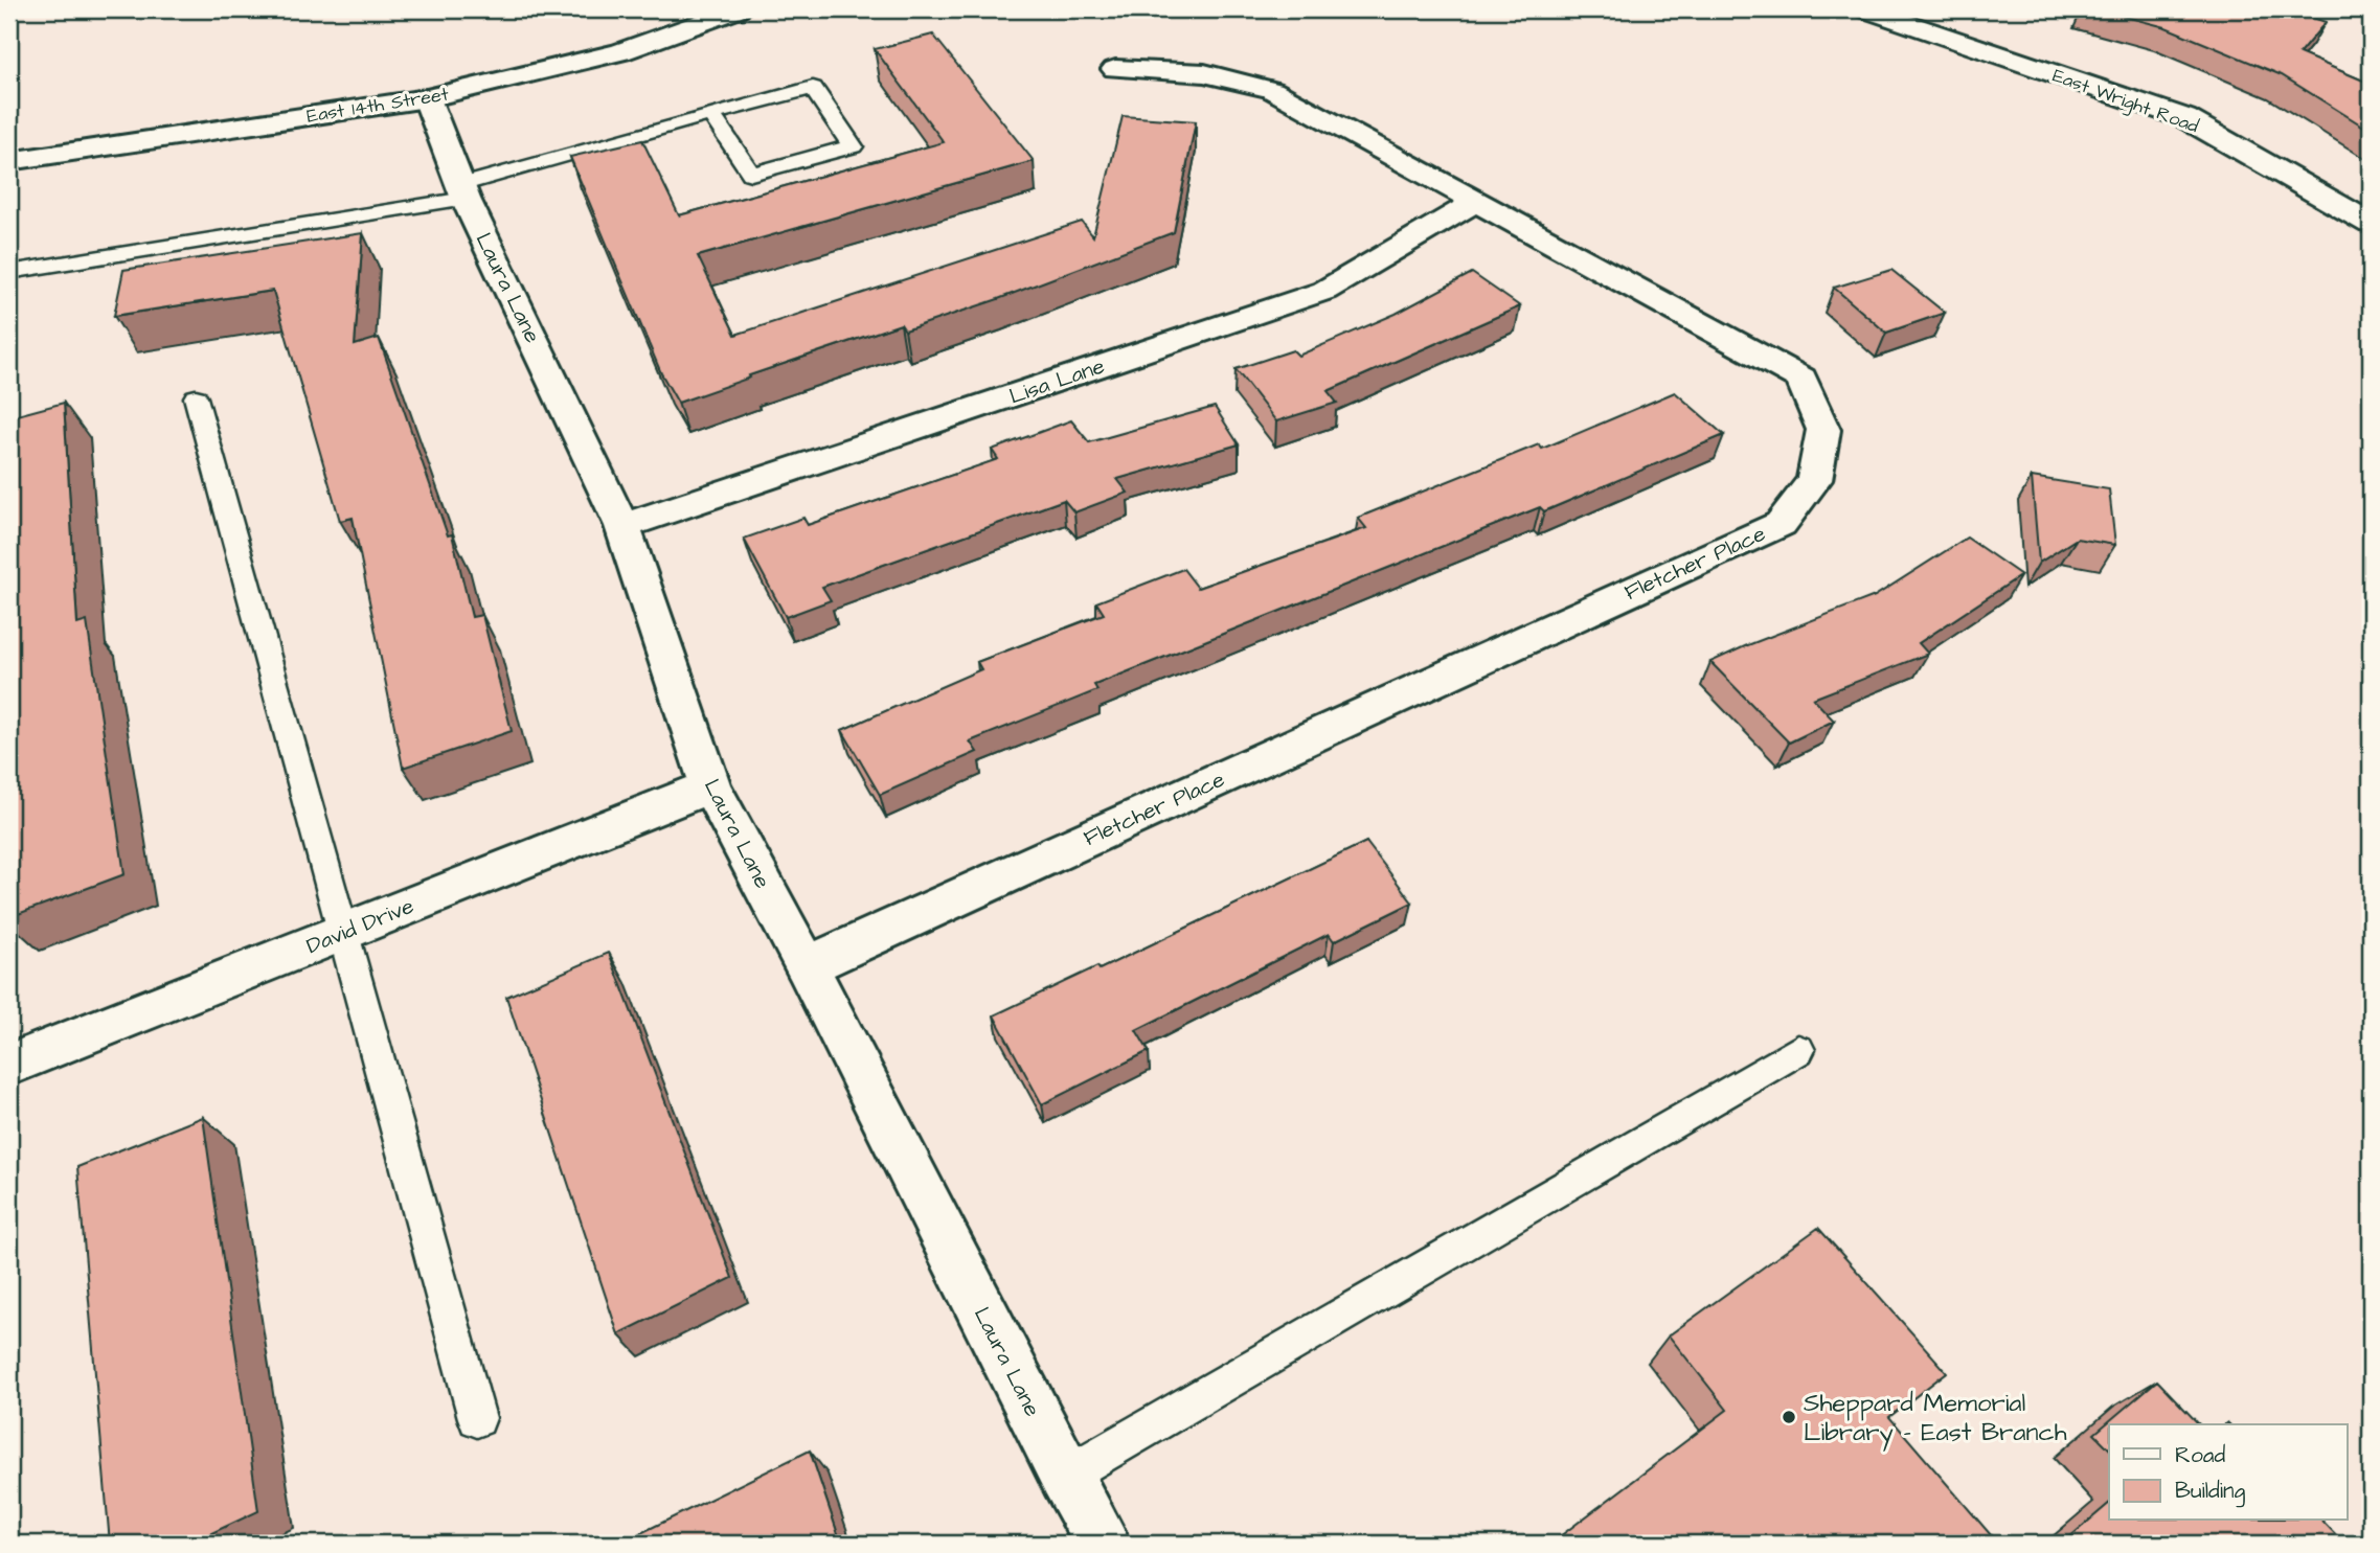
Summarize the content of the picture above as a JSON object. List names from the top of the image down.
{
  "streets": {
    "street": [
      "East Wright Road",
      "East 14th Street",
      "Laura Lane",
      "Lisa Lane",
      "Fletcher Place",
      "David Drive"
    ]
  },
  "crossings": [
    ["East 14th Street", "Laura Lane"],
    ["Laura Lane", "Lisa Lane"],
    ["Laura Lane", "Fletcher Place"],
    ["Laura Lane", "David Drive"],
    ["Lisa Lane", "Fletcher Place"]
  ],
  "places": ["Sheppard Memorial Library - East Branch"],
  "legend": ["Road", "Building"]
}
